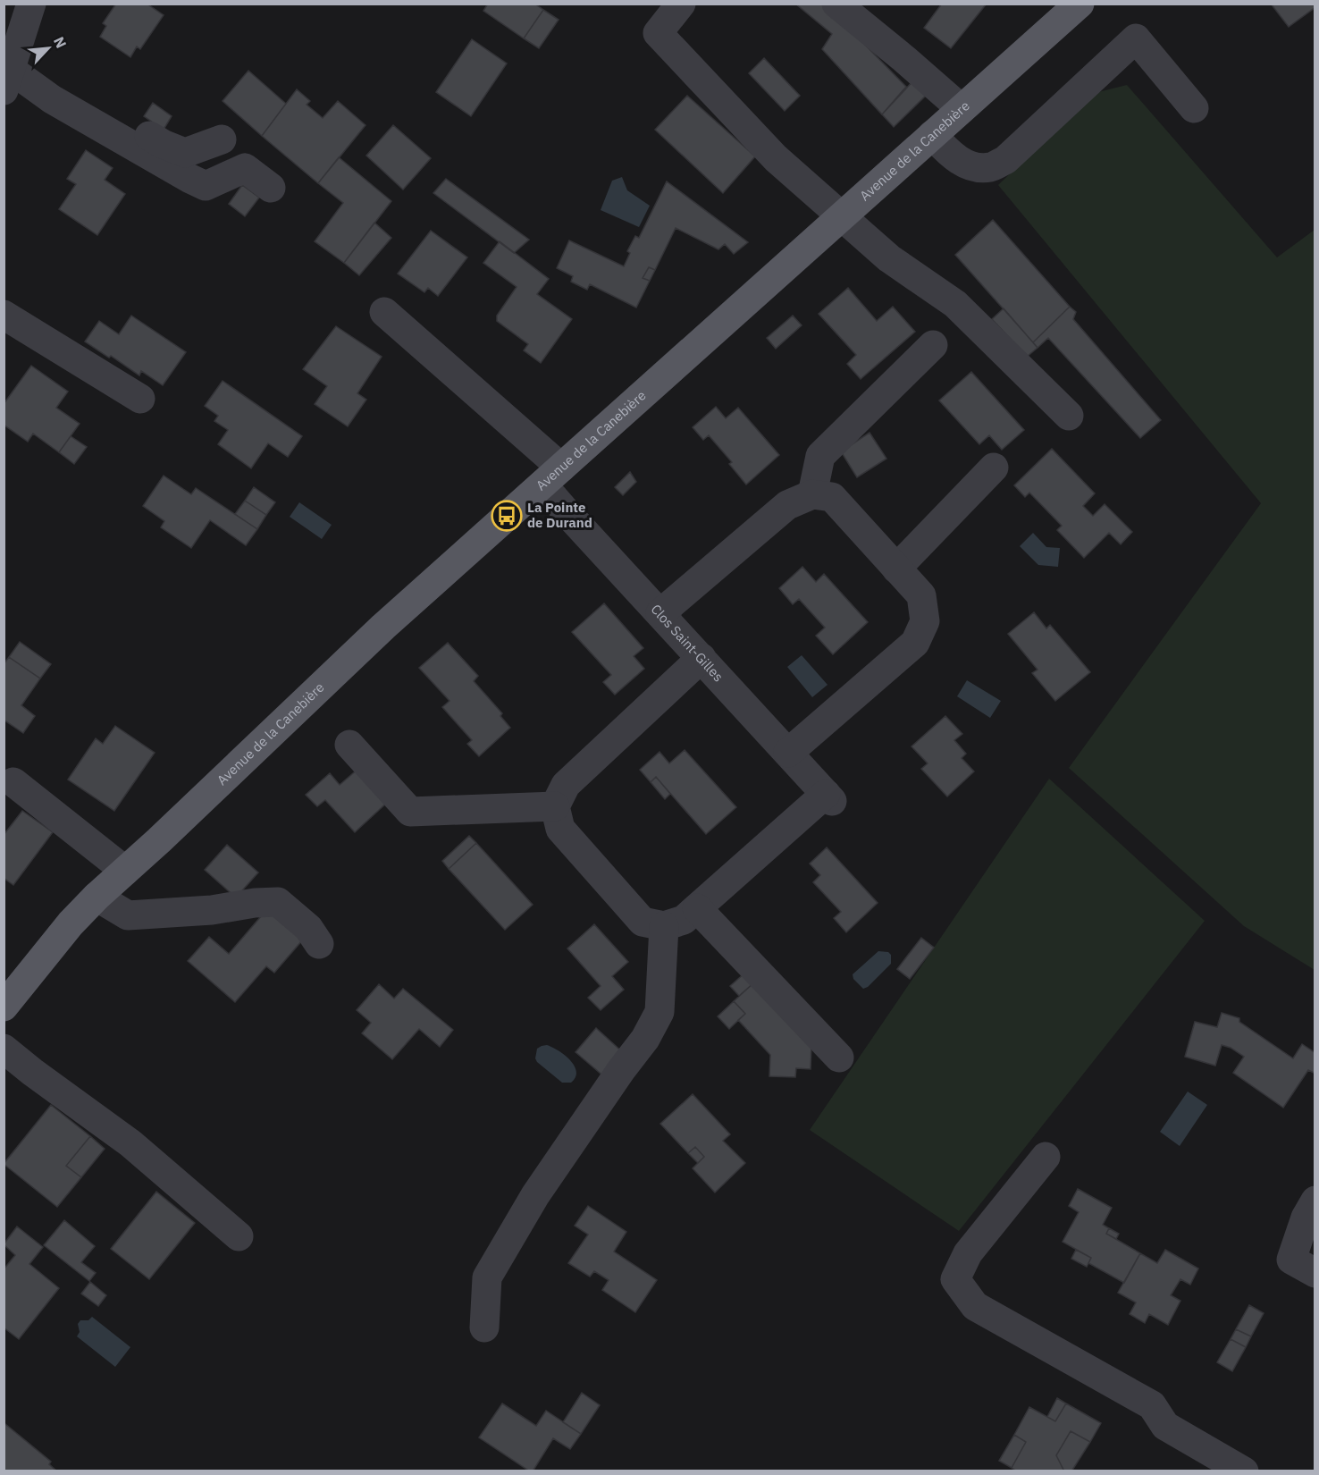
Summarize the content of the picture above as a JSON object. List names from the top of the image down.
{
  "streets": {
    "main road": ["Avenue de la Canebière"],
    "street": ["Clos Saint-Gilles"]
  },
  "crossings": [
    ["Avenue de la Canebière", "Clos Saint-Gilles"]
  ],
  "places": {
    "bus stop": ["La Pointe de Durand"]
  },
  "north": "top right"
}
